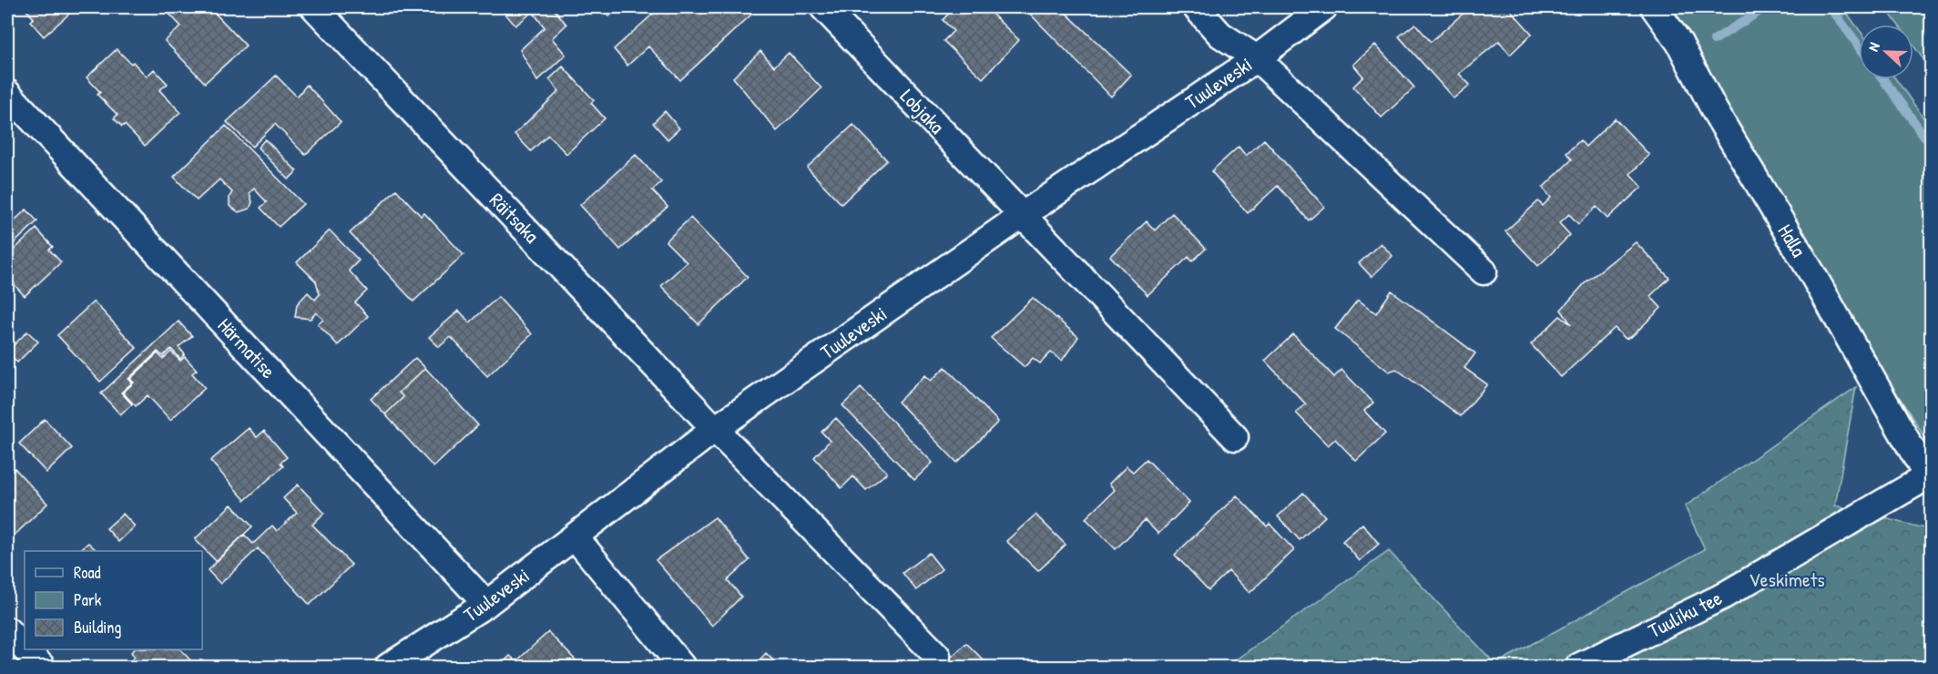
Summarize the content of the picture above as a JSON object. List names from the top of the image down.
{
  "streets": {
    "street": [
      "Tuuleveski",
      "Lobjaka",
      "Räitsaka",
      "Halla",
      "Härmatise",
      "Tuuliku tee"
    ]
  },
  "crossings": [
    ["Tuuleveski", "Lobjaka"],
    ["Tuuleveski", "Räitsaka"],
    ["Tuuleveski", "Härmatise"],
    ["Halla", "Tuuliku tee"]
  ],
  "parks": ["Veskimets"],
  "legend": ["Road", "Park", "Building"],
  "north": "left"
}
